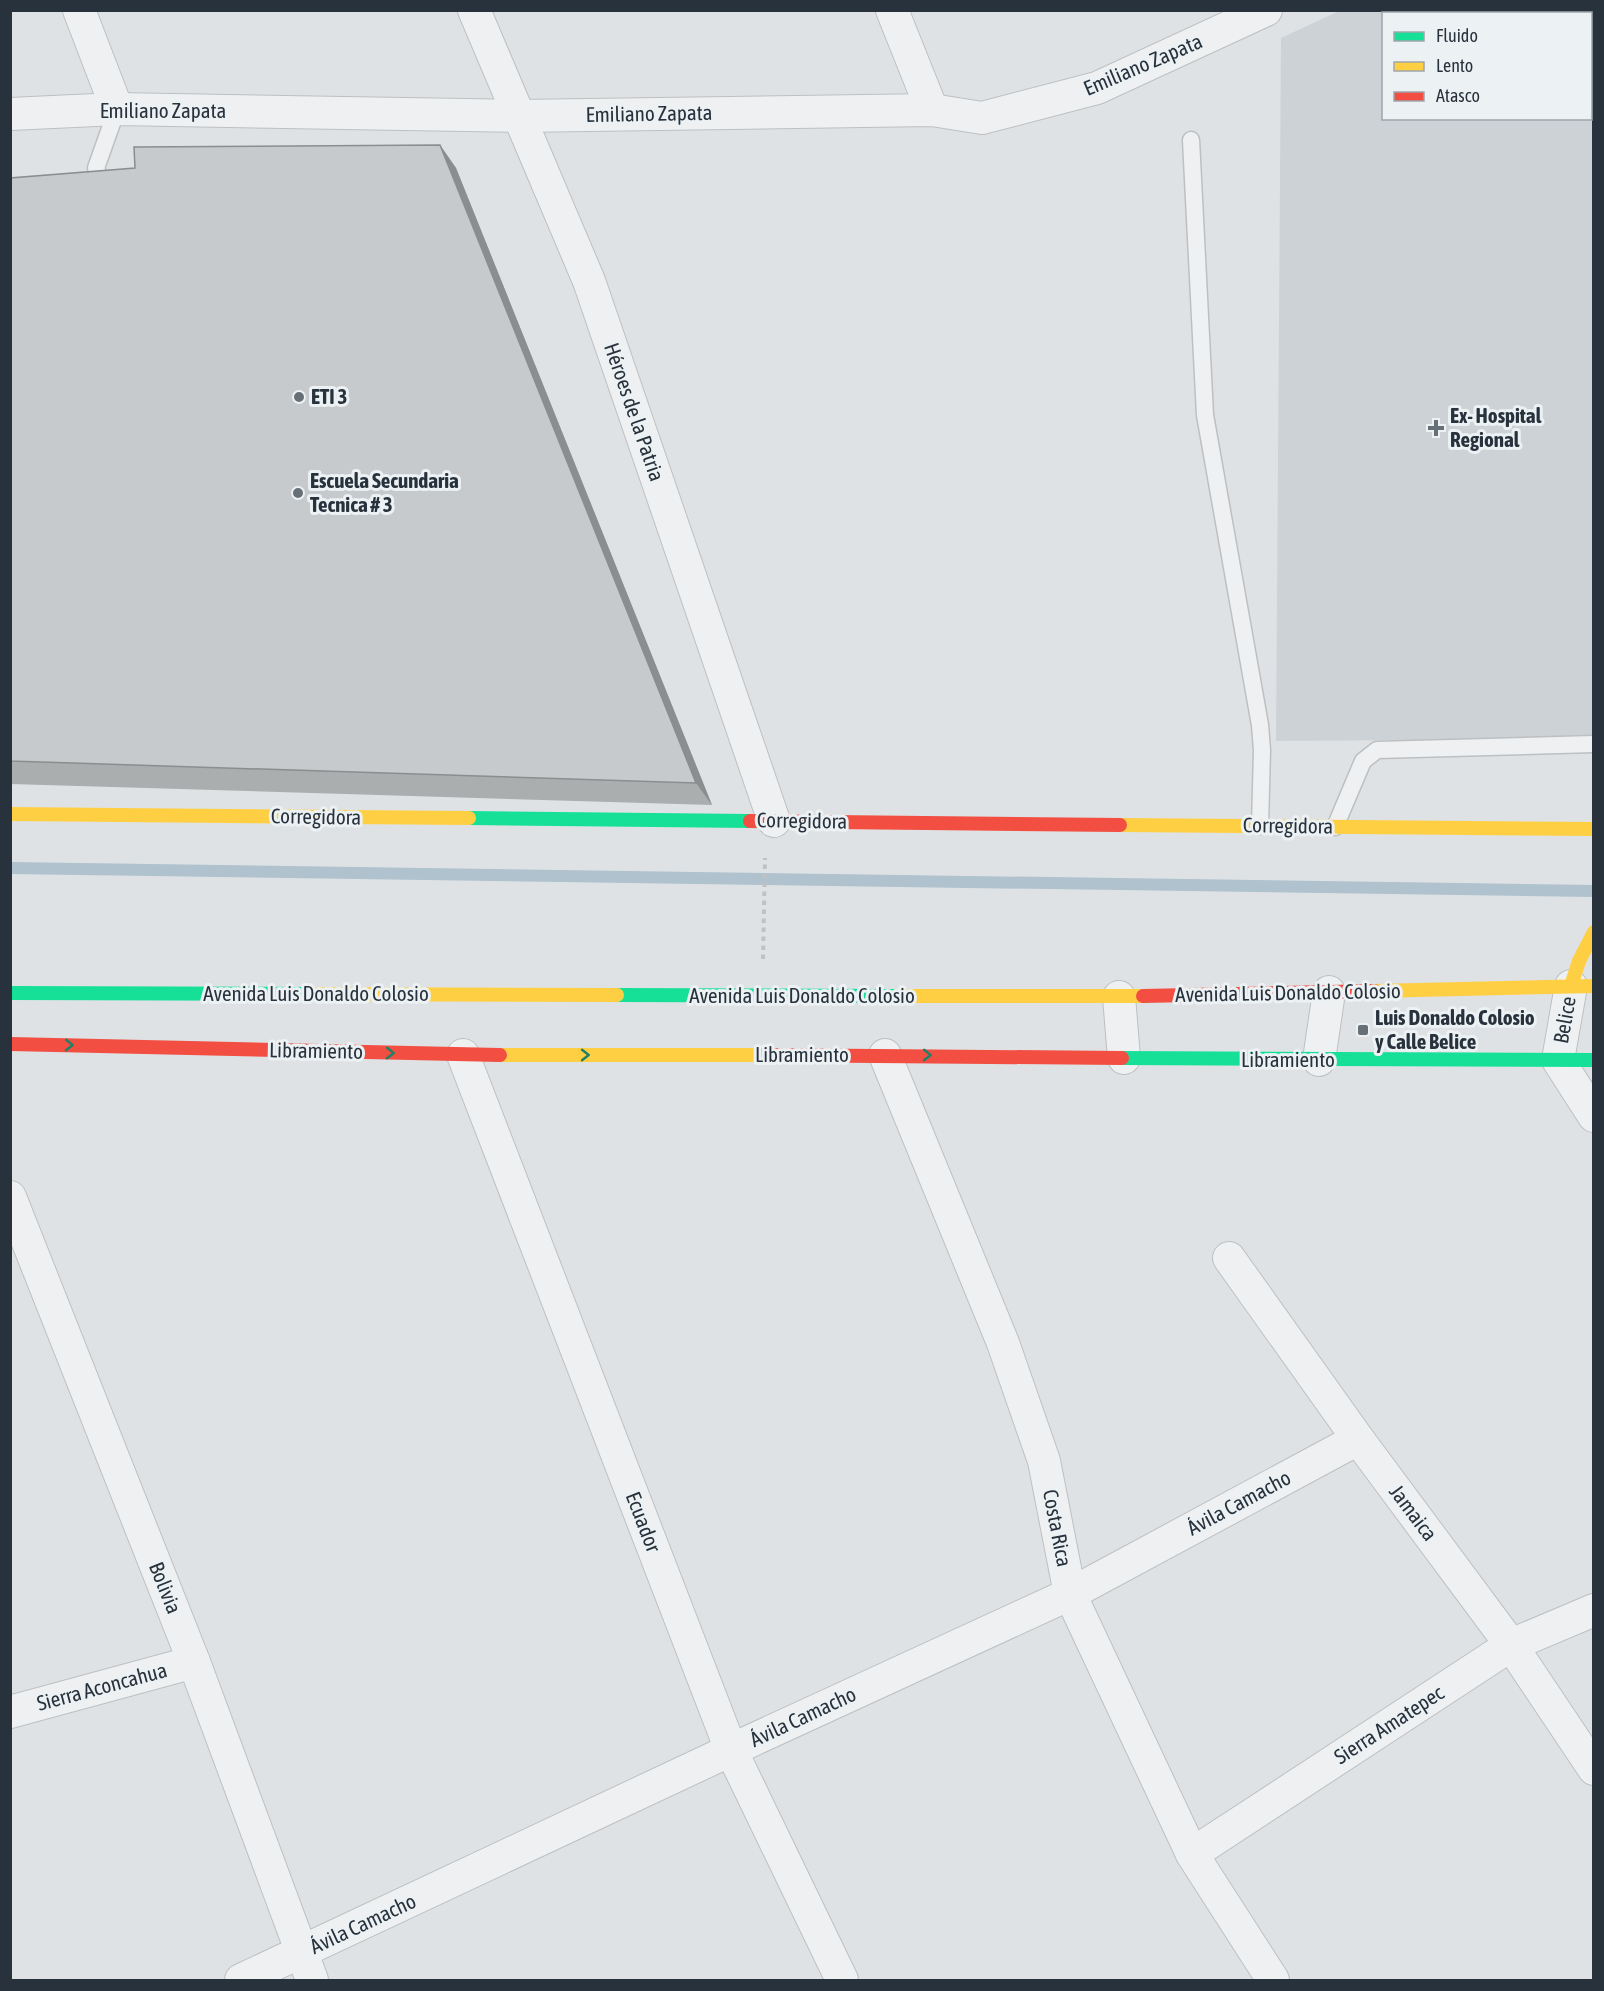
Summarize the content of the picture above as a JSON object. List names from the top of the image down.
{
  "streets": {
    "street": [
      "Emiliano Zapata",
      "Héroes de la Patria",
      "Corregidora",
      "Avenida Luis Donaldo Colosio",
      "Belice",
      "Libramiento",
      "Ávila Camacho",
      "Jamaica",
      "Ecuador",
      "Costa Rica",
      "Bolivia",
      "Sierra Aconcahua",
      "Sierra Amatepec"
    ]
  },
  "crossings": [
    ["Emiliano Zapata", "Héroes de la Patria"],
    ["Héroes de la Patria", "Corregidora"],
    ["Avenida Luis Donaldo Colosio", "Belice"],
    ["Belice", "Libramiento"],
    ["Libramiento", "Ecuador"],
    ["Libramiento", "Costa Rica"],
    ["Ávila Camacho", "Jamaica"],
    ["Ávila Camacho", "Ecuador"],
    ["Ávila Camacho", "Costa Rica"],
    ["Ávila Camacho", "Bolivia"],
    ["Jamaica", "Sierra Amatepec"],
    ["Costa Rica", "Sierra Amatepec"],
    ["Bolivia", "Sierra Aconcahua"]
  ],
  "one_way": ["Libramiento"],
  "places": {
    "other": ["ETI 3", "Escuela Secundaria Tecnica # 3"],
    "health": ["Ex- Hospital Regional"],
    "transit": ["Luis Donaldo Colosio y Calle Belice"]
  },
  "legend": ["Fluido", "Lento", "Atasco"]
}
